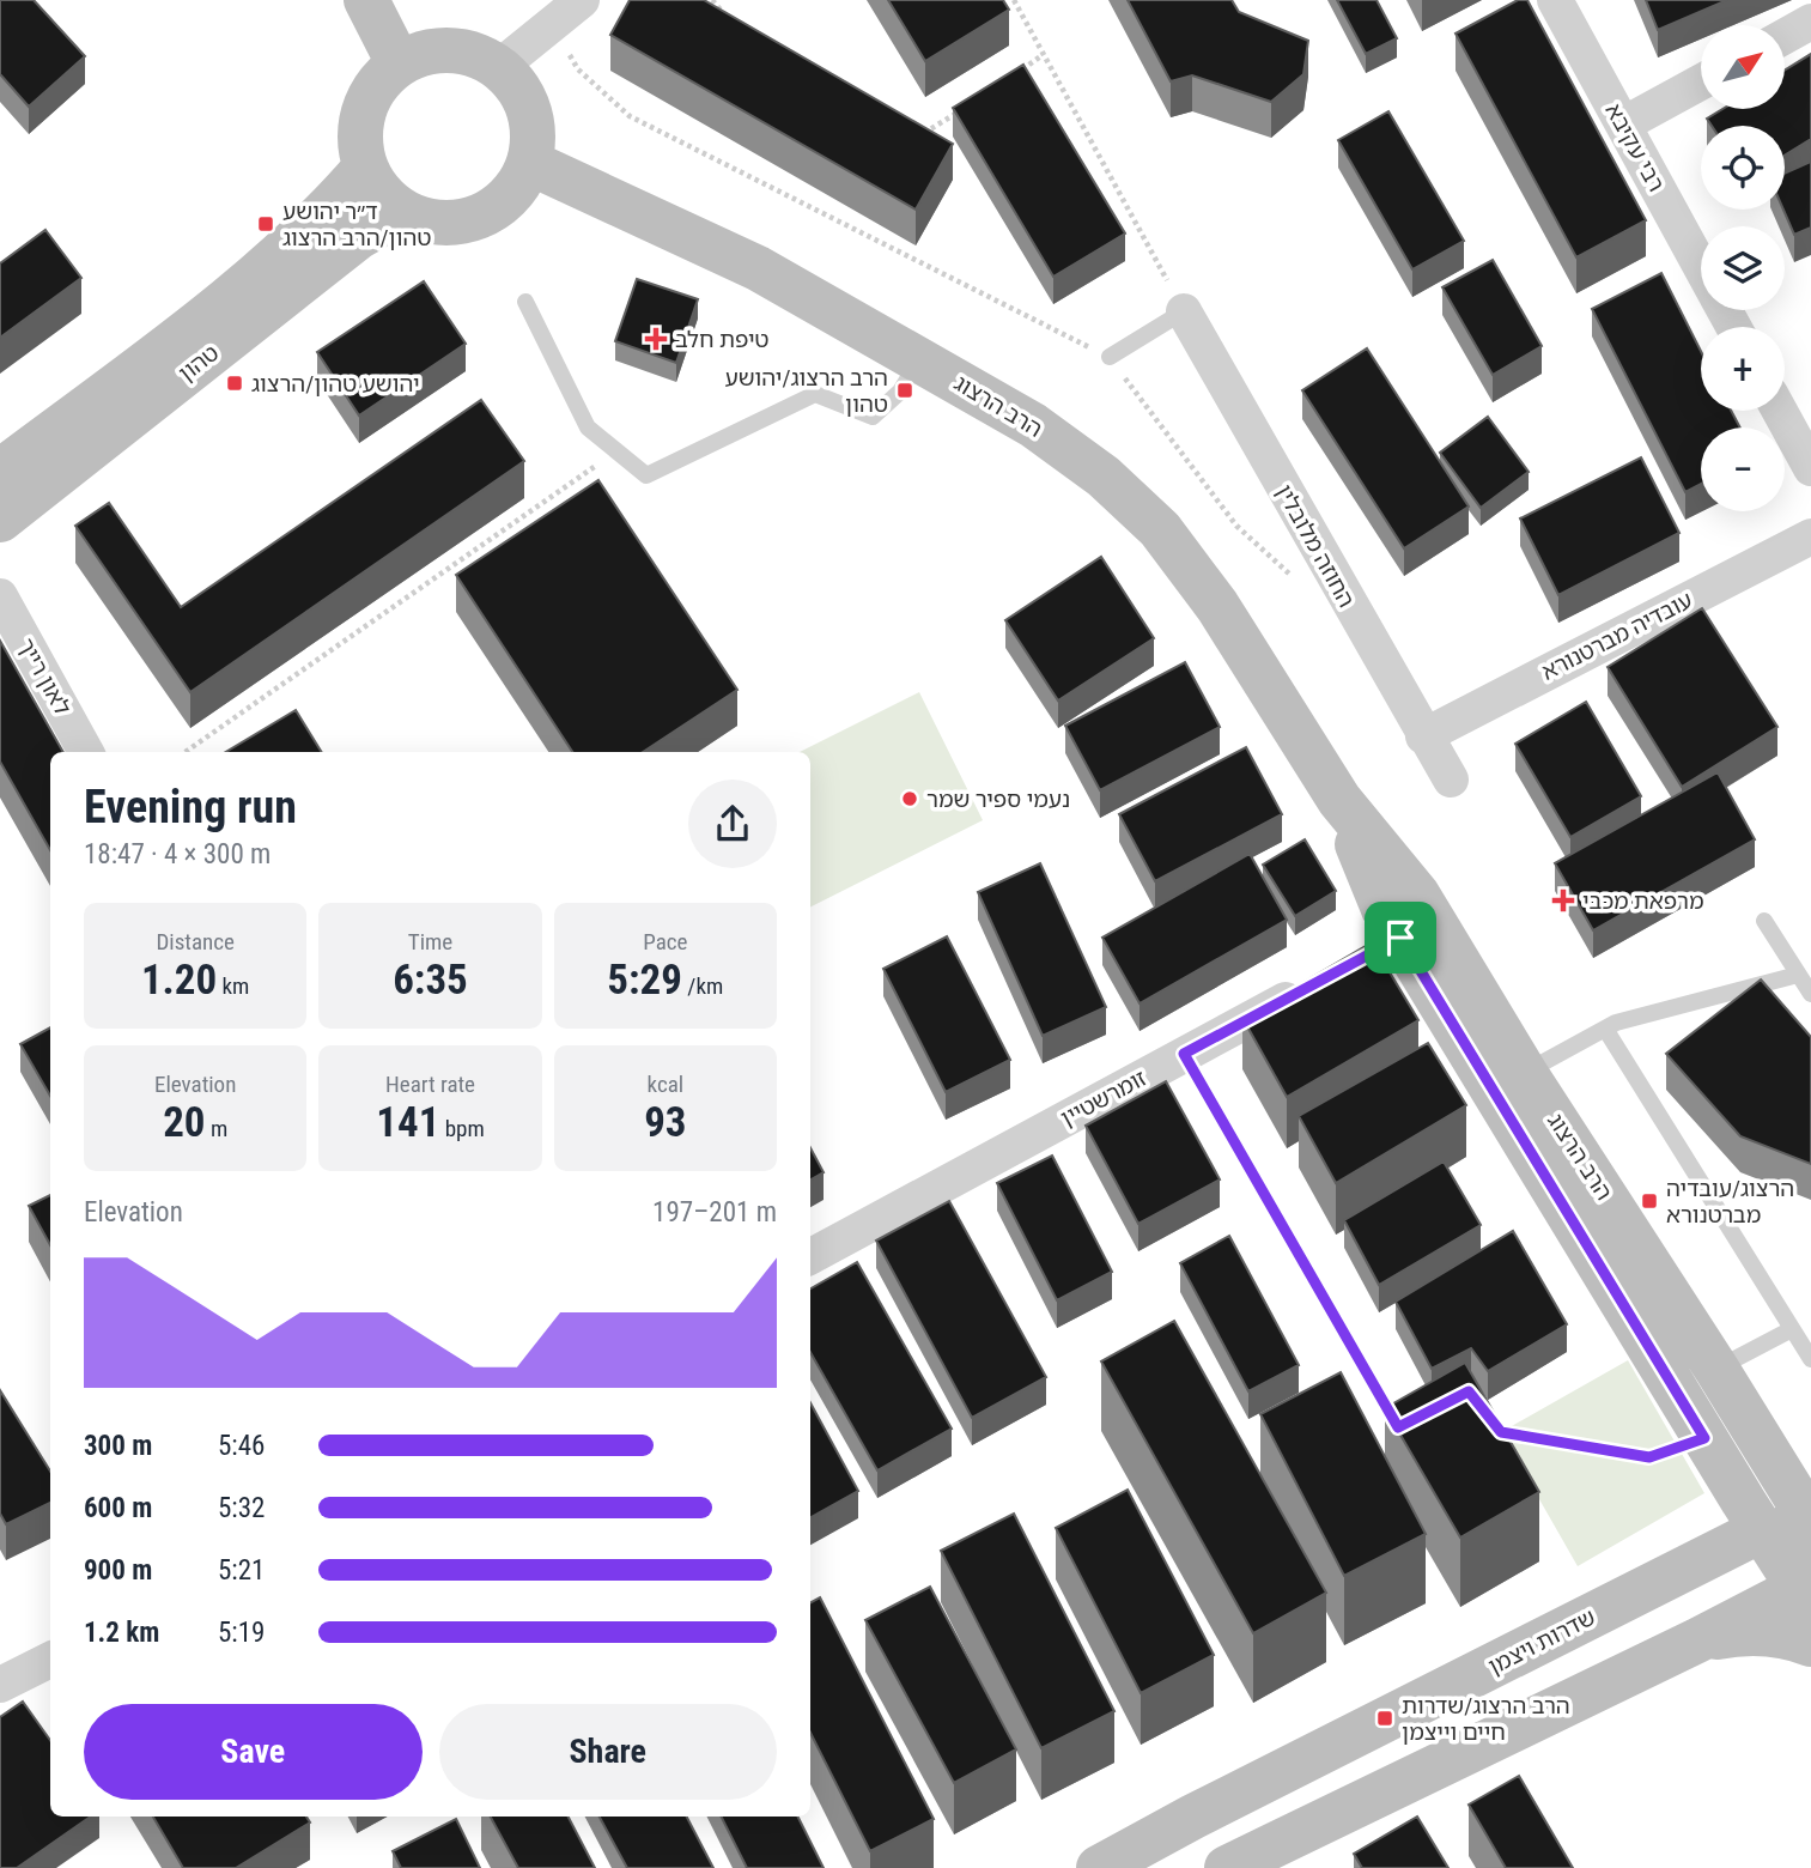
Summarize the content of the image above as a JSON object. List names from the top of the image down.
{
  "streets": {
    "street": [
      "רבי עקיבא",
      "טהון",
      "הרב הרצוג",
      "החוזה מלובלין",
      "עובדיה מברטנורא",
      "לאון רייך",
      "זומרשטיין",
      "שדרות ויצמן"
    ]
  },
  "crossings": [
    ["טהון", "הרב הרצוג"],
    ["הרב הרצוג", "שדרות ויצמן"],
    ["החוזה מלובלין", "עובדיה מברטנורא"]
  ],
  "places": {
    "transit": [
      "ד״ר יהושע טהון/הרב הרצוג",
      "יהושע טהון/הרצוג",
      "הרב הרצוג/יהושע טהון",
      "הרצוג/עובדיה מברטנורא",
      "הרב הרצוג/שדרות חיים וייצמן"
    ],
    "health": ["טיפת חלב", "מרפאת מכבי"],
    "other": ["נעמי ספיר שמר"]
  },
  "north": "top right",
  "page": {
    "map_buttons": ["+", "−"],
    "heading": ["Evening run", "18:47 · 4 × 300 m"],
    "stats": [
      ["Distance", "1.20 km"],
      ["Time", "6:35"],
      ["Pace", "5:29 /km"],
      ["Elevation", "20 m"],
      ["Heart rate", "141 bpm"],
      ["kcal", "93"]
    ],
    "chart": ["Elevation", "197–201 m"],
    "list": [
      {
        "name": "300 m",
        "note": "5:46"
      },
      {
        "name": "600 m",
        "note": "5:32"
      },
      {
        "name": "900 m",
        "note": "5:21"
      },
      {
        "name": "1.2 km",
        "note": "5:19"
      }
    ],
    "buttons": ["Save", "Share"]
  }
}
